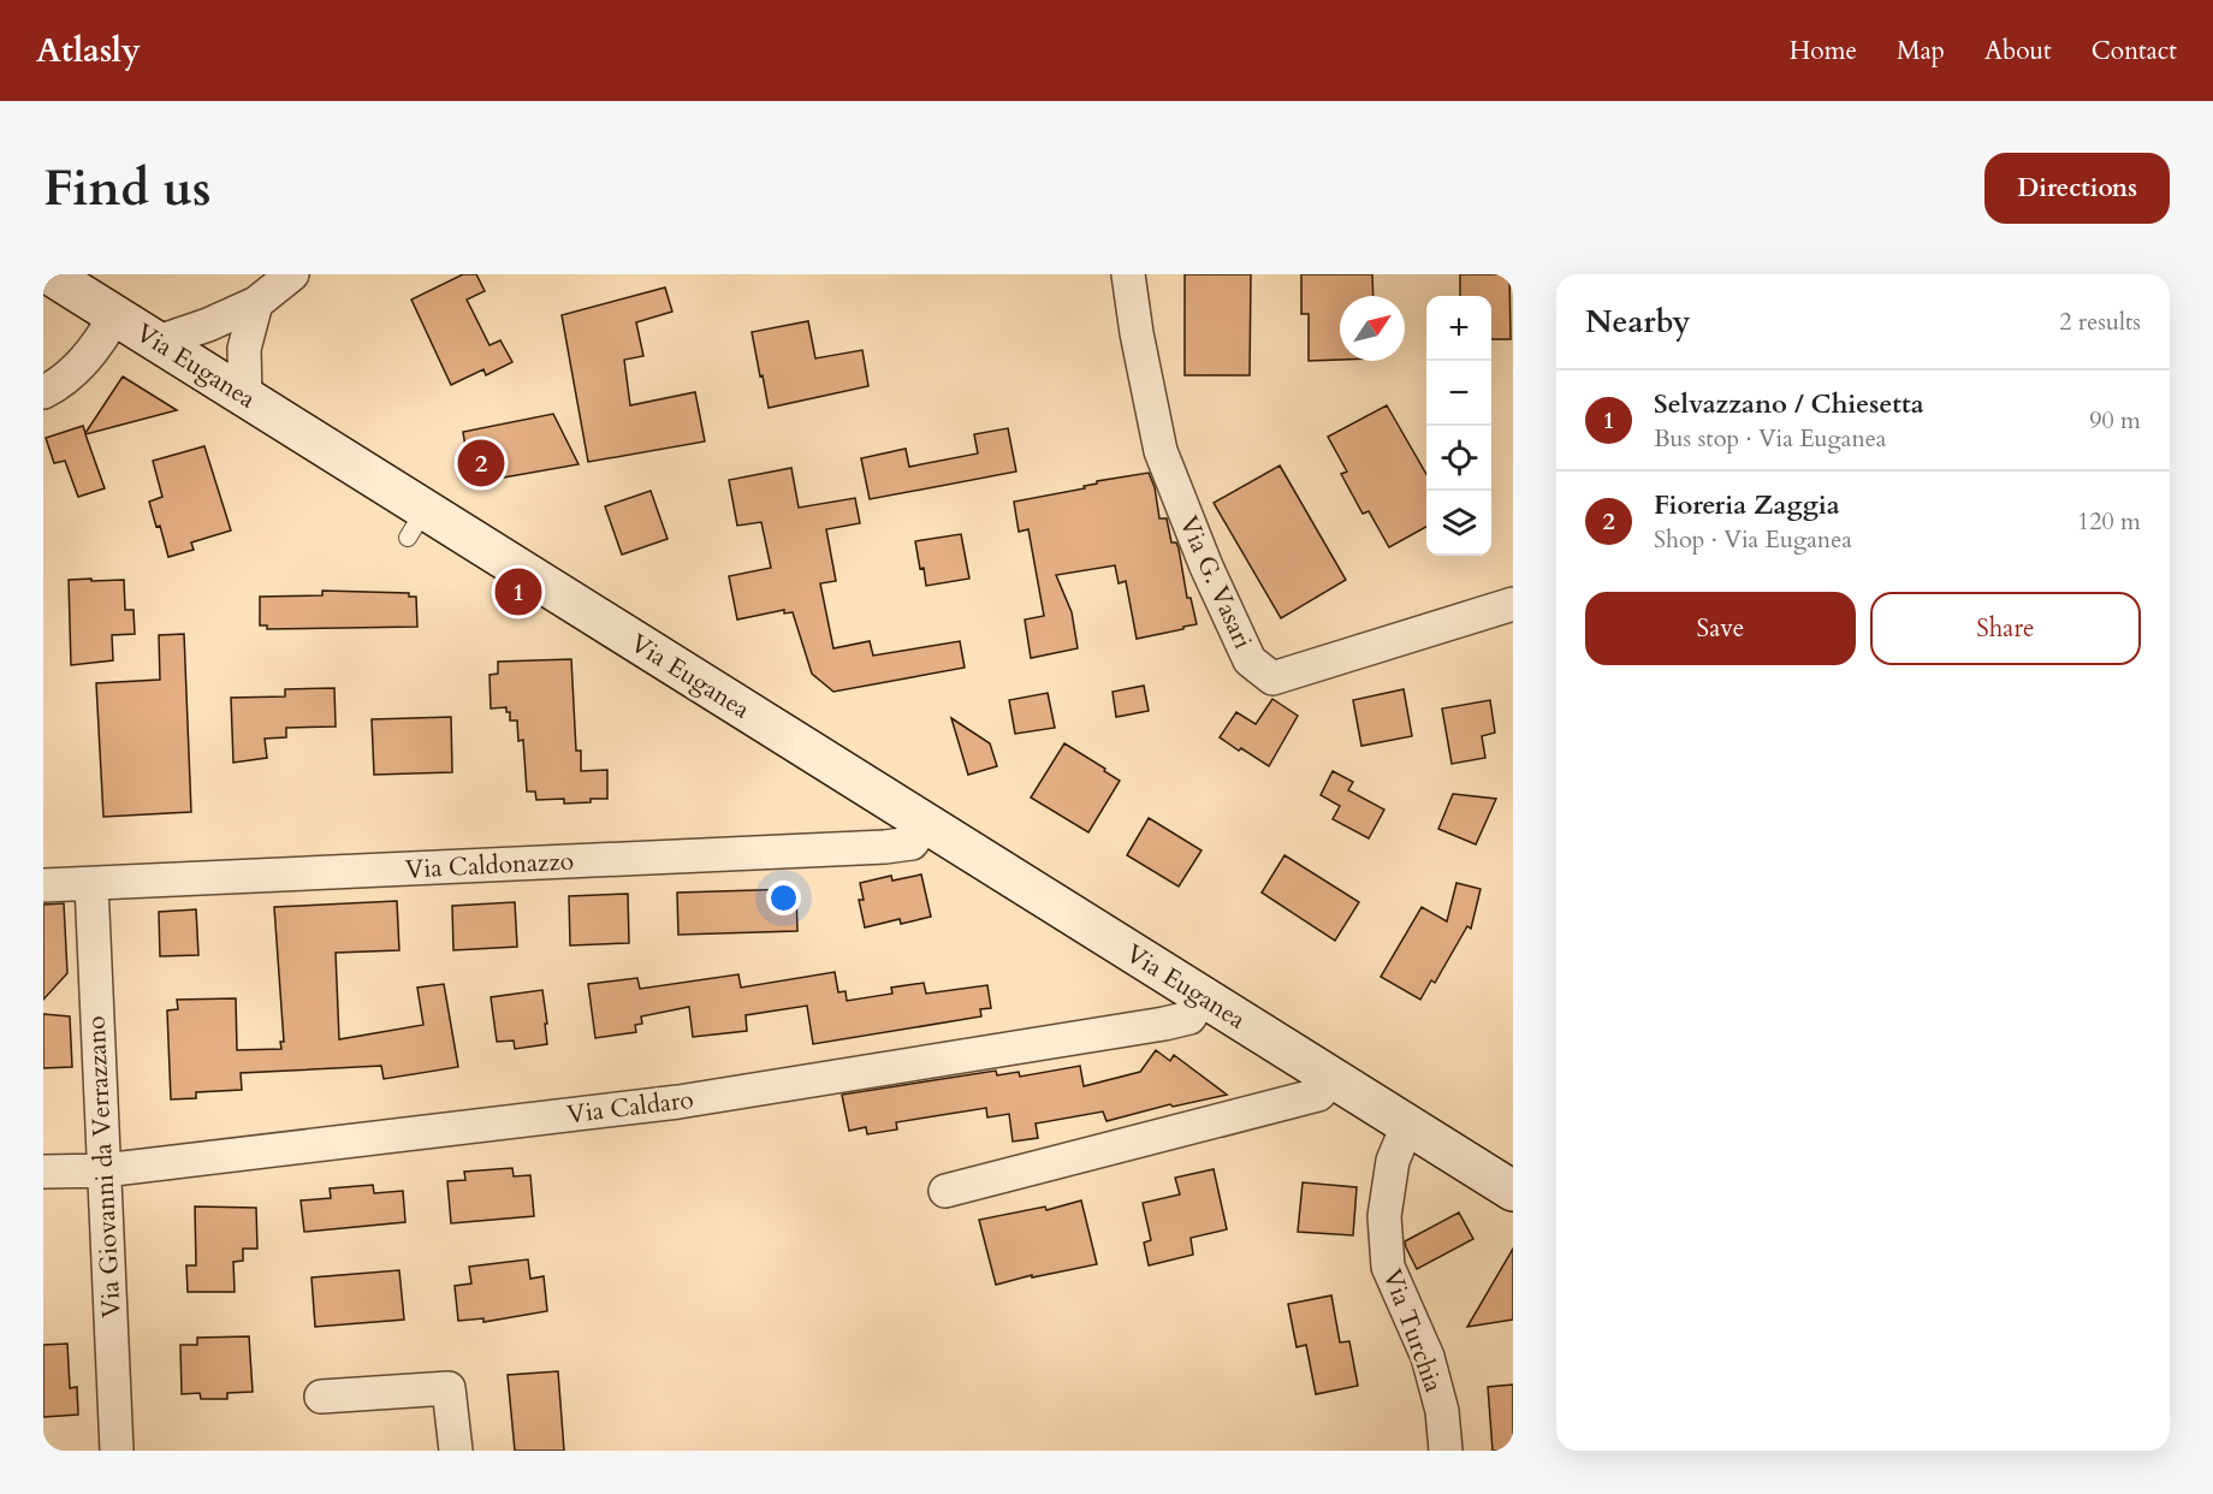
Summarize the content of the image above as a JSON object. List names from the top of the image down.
{
  "streets": {
    "street": [
      "Via Euganea",
      "Via G. Vasari",
      "Via Caldonazzo",
      "Via Caldaro",
      "Via Giovanni da Verrazzano",
      "Via Turchia"
    ]
  },
  "crossings": [
    ["Via Euganea", "Via Caldonazzo"],
    ["Via Euganea", "Via Caldaro"],
    ["Via Euganea", "Via Turchia"],
    ["Via Caldonazzo", "Via Giovanni da Verrazzano"],
    ["Via Caldaro", "Via Giovanni da Verrazzano"]
  ],
  "north": "top right",
  "page": {
    "header": "Atlasly",
    "nav": [
      "Home",
      "Map",
      "About",
      "Contact"
    ],
    "buttons": [
      "Directions",
      ["Save", "Share"]
    ],
    "title": "Find us",
    "heading": ["Nearby", "2 results"],
    "map_buttons": ["+", "−"],
    "list": [
      {
        "mark": "1",
        "name": "Selvazzano / Chiesetta",
        "note": "Bus stop · Via Euganea",
        "value": "90 m"
      },
      {
        "mark": "2",
        "name": "Fioreria Zaggia",
        "note": "Shop · Via Euganea",
        "value": "120 m"
      }
    ],
    "pins": ["2", "1"]
  }
}
